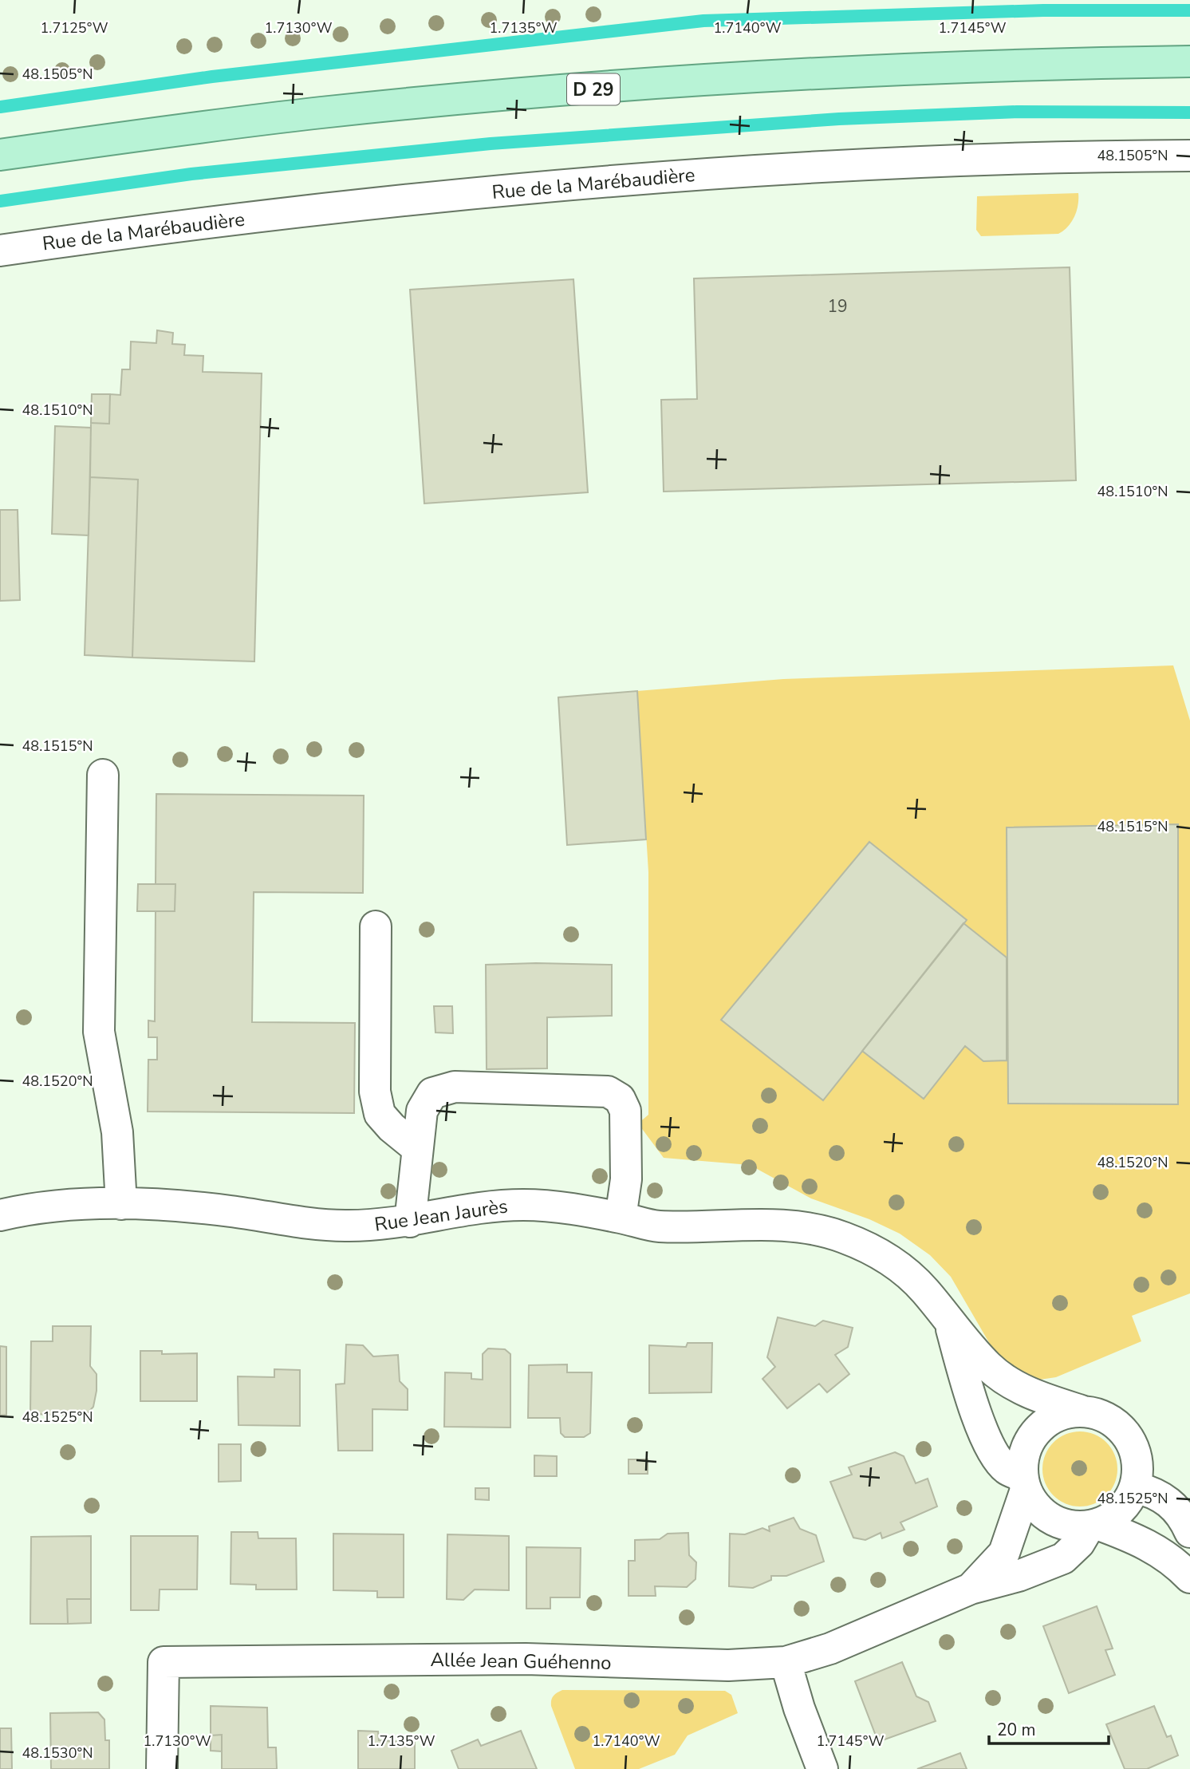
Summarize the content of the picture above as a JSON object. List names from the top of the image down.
{
  "streets": {
    "main road": ["D 29"],
    "street": ["Rue de la Marébaudière", "Rue Jean Jaurès", "Allée Jean Guéhenno"]
  },
  "crossings": [
    ["Rue Jean Jaurès", "Allée Jean Guéhenno"]
  ],
  "house_numbers": ["19"],
  "scale_bar": "20 m",
  "coordinates": [
    "1.7125°W",
    "1.7130°W",
    "1.7135°W",
    "1.7140°W",
    "1.7145°W",
    "48.1505°N",
    "48.1510°N",
    "48.1515°N",
    "48.1520°N",
    "48.1525°N",
    "48.1530°N"
  ]
}
